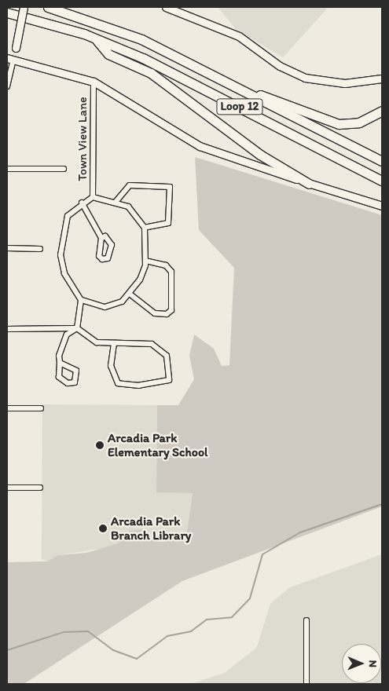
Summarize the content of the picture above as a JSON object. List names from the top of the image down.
{
  "streets": {
    "highway": ["Loop 12"],
    "street": ["Town View Lane"]
  },
  "places": ["Arcadia Park Elementary School", "Arcadia Park Branch Library"],
  "north": "right"
}
